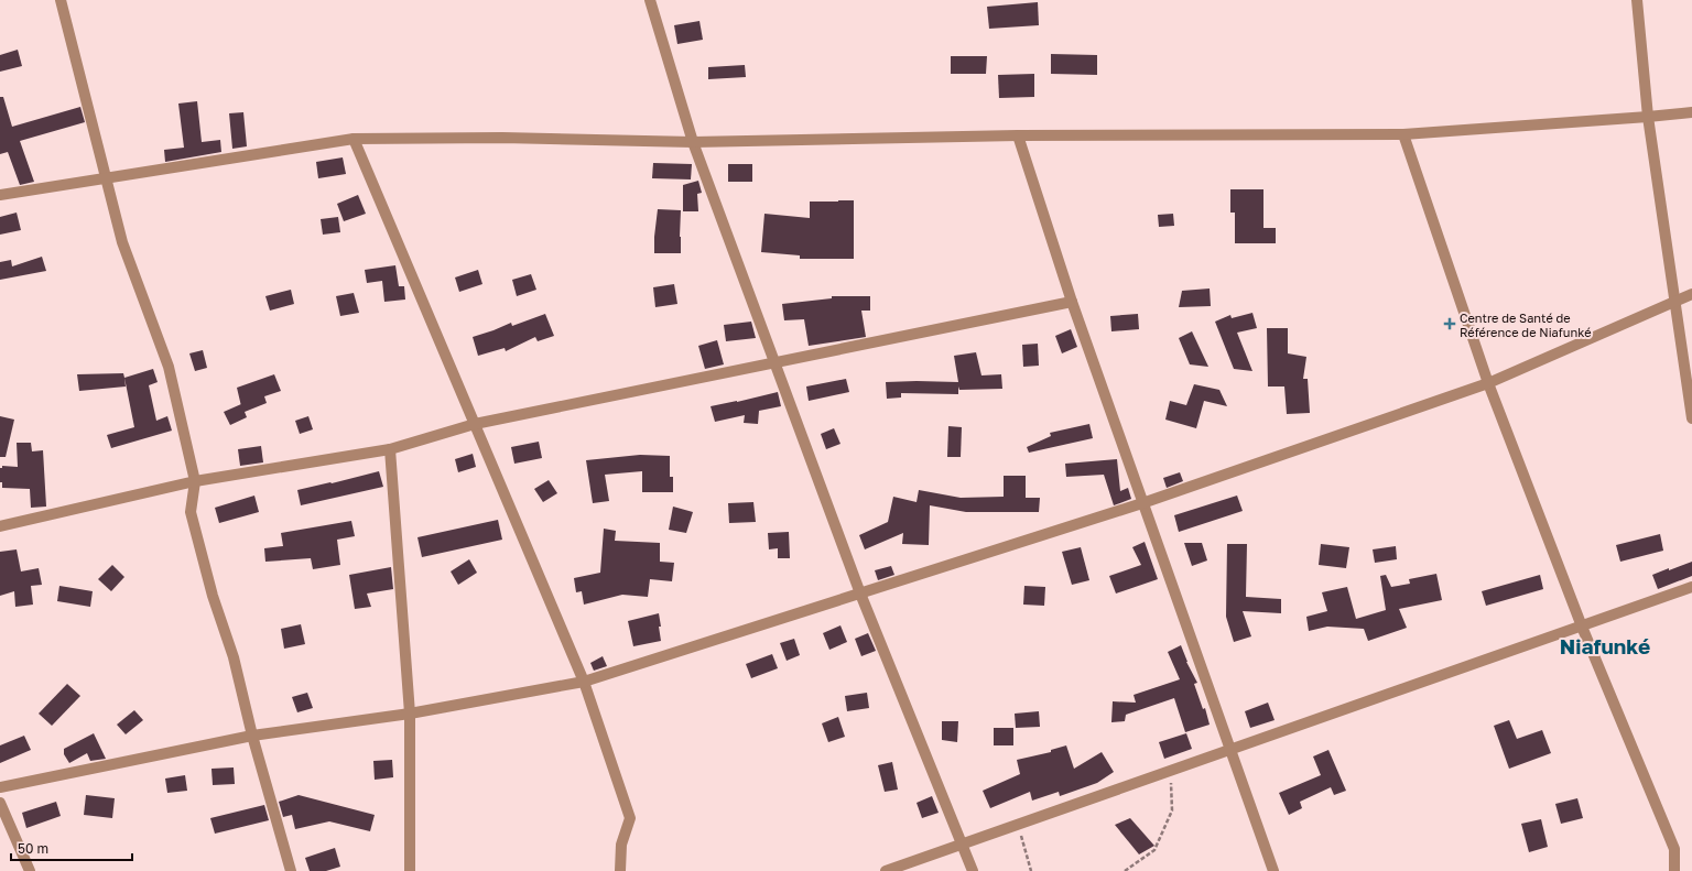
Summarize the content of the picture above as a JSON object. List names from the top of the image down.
{
  "districts": ["Niafunké"],
  "places": {
    "health": ["Centre de Santé de Référence de Niafunké"]
  },
  "scale_bar": "50 m"
}
